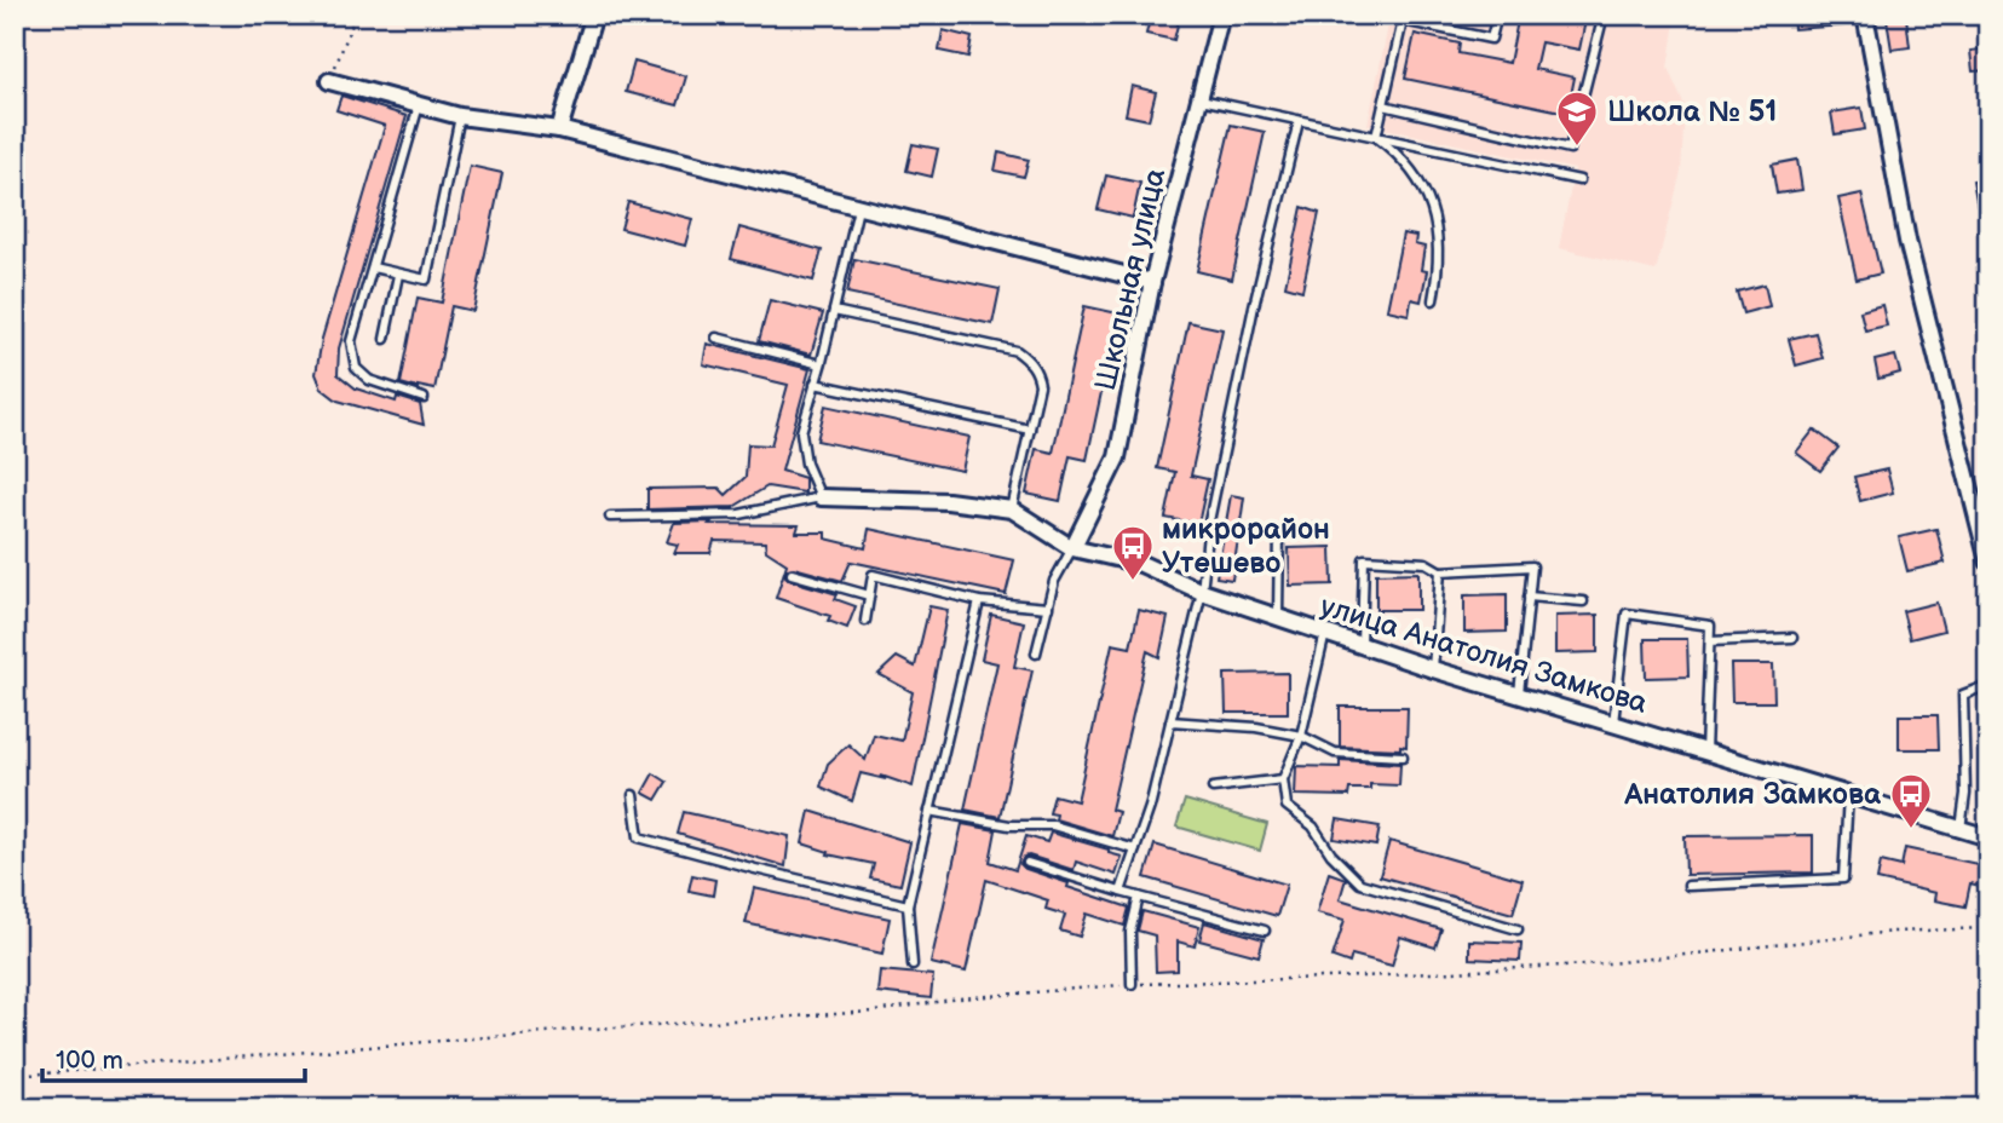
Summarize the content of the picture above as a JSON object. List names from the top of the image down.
{
  "streets": {
    "street": ["Школьная улица", "улица Анатолия Замкова"]
  },
  "crossings": [
    ["Школьная улица", "улица Анатолия Замкова"]
  ],
  "places": {
    "school or university": ["Школа № 51"],
    "bus stop": ["микрорайон Утешево", "Анатолия Замкова"]
  },
  "scale_bar": "100 m"
}
